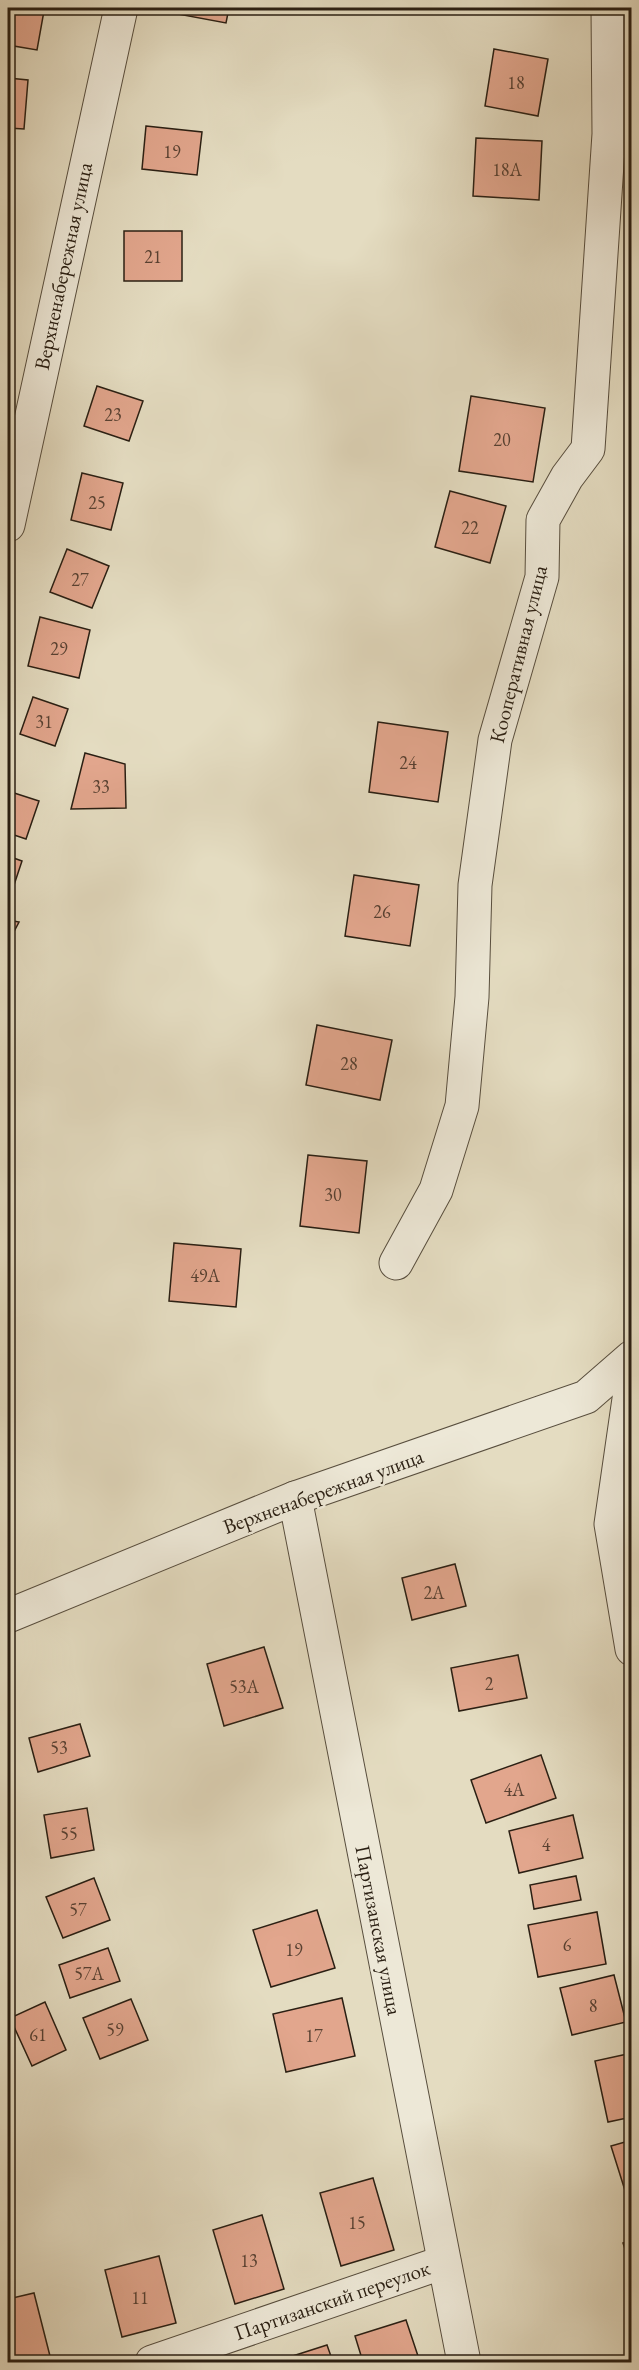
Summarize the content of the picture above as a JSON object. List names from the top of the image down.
{
  "streets": {
    "street": [
      "Верхненабережная улица",
      "Кооперативная улица",
      "Партизанская улица",
      "Партизанский переулок"
    ]
  },
  "crossings": [
    ["Верхненабережная улица", "Партизанская улица"],
    ["Партизанская улица", "Партизанский переулок"]
  ],
  "house_numbers": [
    "18",
    "19",
    "18А",
    "21",
    "23",
    "20",
    "25",
    "22",
    "27",
    "29",
    "31",
    "24",
    "33",
    "26",
    "28",
    "30",
    "49А",
    "2А",
    "2",
    "53А",
    "53",
    "4А",
    "55",
    "4",
    "57",
    "6",
    "19",
    "57А",
    "8",
    "59",
    "61",
    "17",
    "15",
    "13",
    "11"
  ]
}
